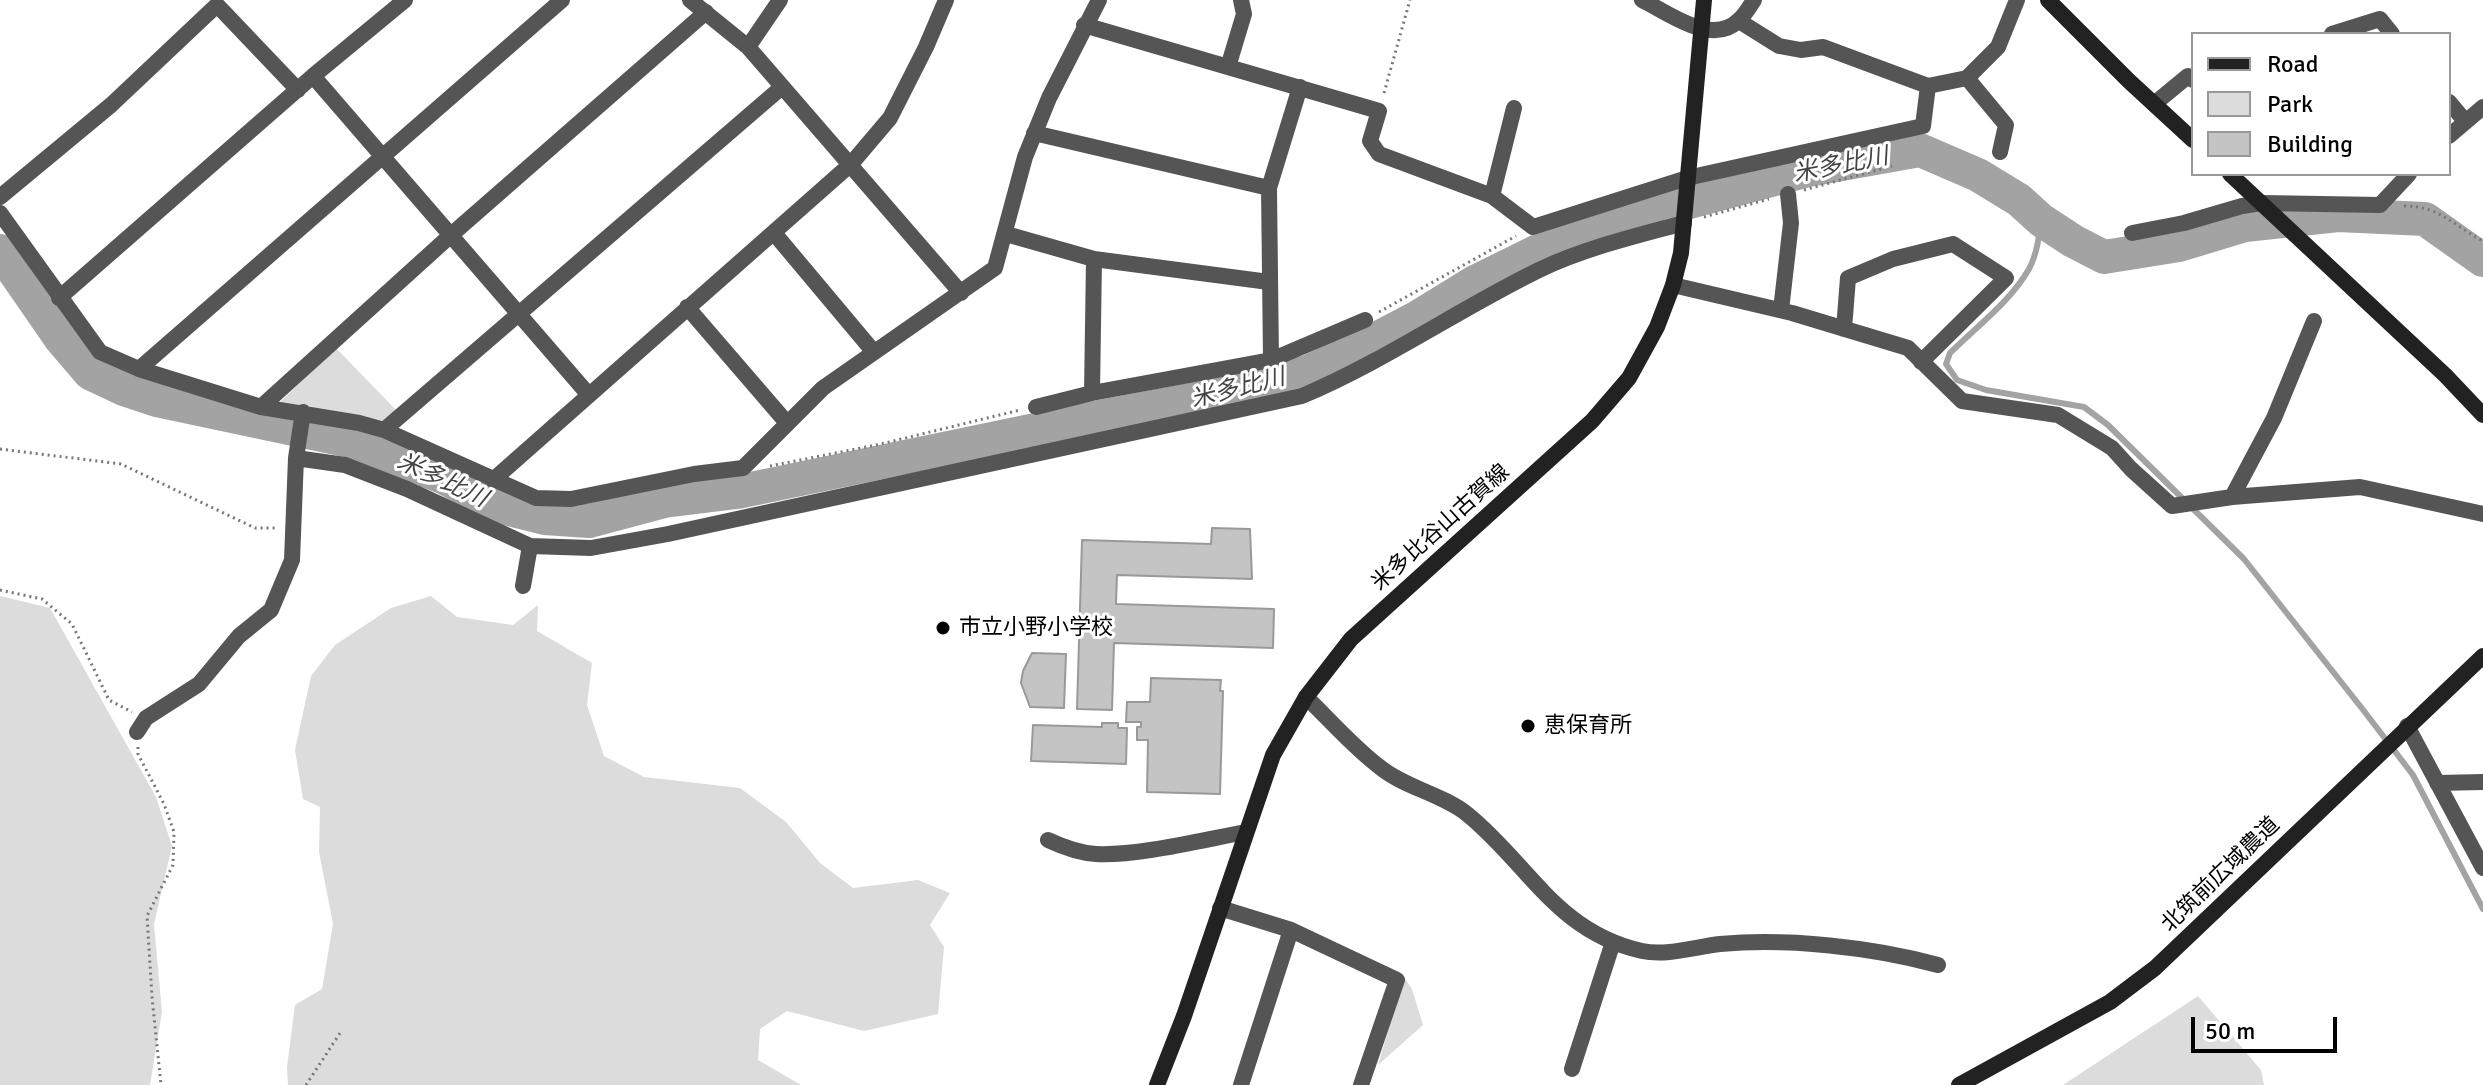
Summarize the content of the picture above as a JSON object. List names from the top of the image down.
{
  "streets": {
    "main road": ["米多比谷山古賀線", "北筑前広域農道"]
  },
  "water": ["米多比川"],
  "places": ["市立小野小学校", "恵保育所"],
  "legend": ["Road", "Park", "Building"],
  "scale_bar": "50 m"
}
